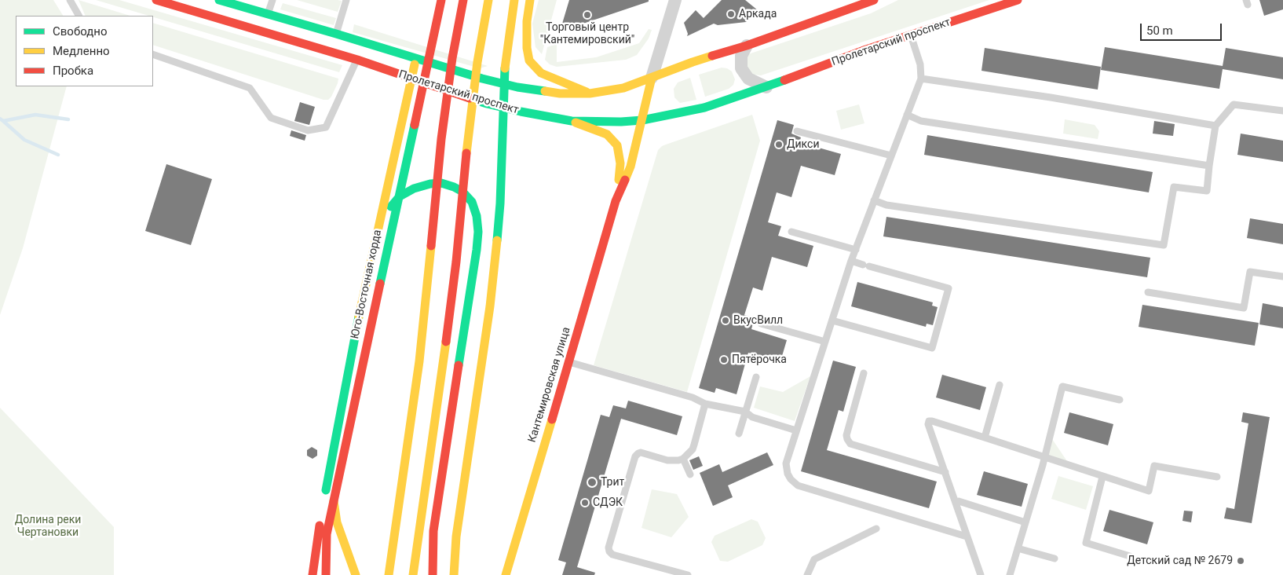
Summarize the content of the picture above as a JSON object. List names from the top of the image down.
{
  "streets": {
    "main road": ["Пролетарский проспект", "Юго-Восточная хорда", "Кантемировская улица"]
  },
  "crossings": [
    ["Пролетарский проспект", "Кантемировская улица"]
  ],
  "parks": ["Долина реки Чертановки"],
  "places": [
    "Аркада",
    "Торговый центр \"Кантемировский\"",
    "Дикси",
    "ВкусВилл",
    "Пятёрочка",
    "Трит",
    "СДЭК",
    "Детский сад № 2679"
  ],
  "legend": ["Свободно", "Медленно", "Пробка"],
  "scale_bar": "50 m"
}
